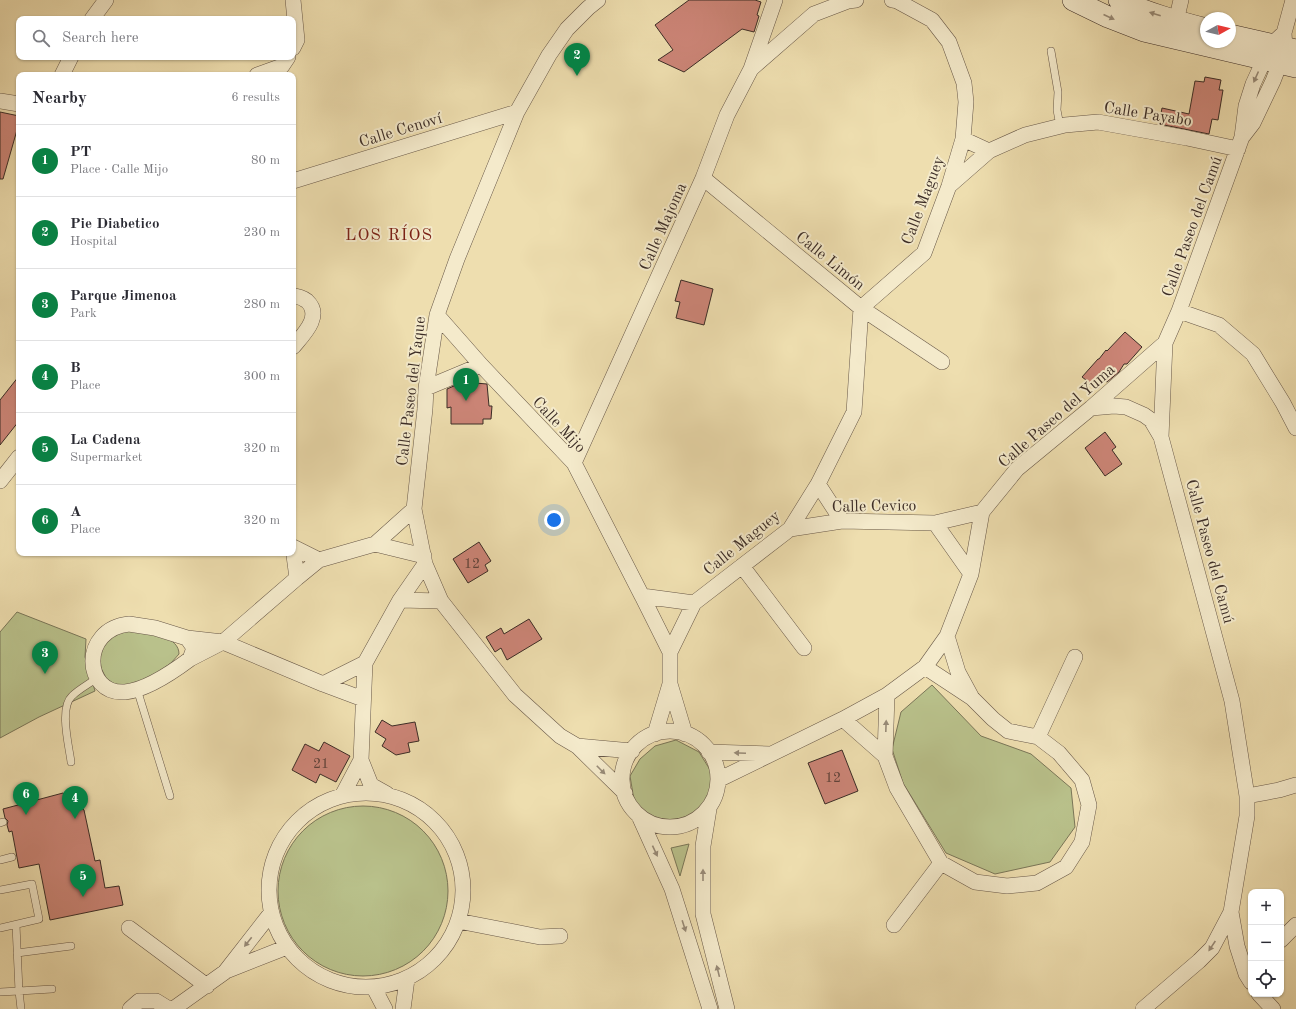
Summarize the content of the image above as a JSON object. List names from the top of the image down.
{
  "streets": {
    "street": [
      "Calle Payabo",
      "Calle Cenoví",
      "Calle Maguey",
      "Calle Majoma",
      "Calle Paseo del Camú",
      "Calle Limón",
      "Calle Paseo del Yaque",
      "Calle Paseo del Yuma",
      "Calle Mijo",
      "Calle Cevico"
    ]
  },
  "crossings": [
    ["Calle Payabo", "Calle Maguey"],
    ["Calle Payabo", "Calle Paseo del Camú"],
    ["Calle Cenoví", "Calle Paseo del Yaque"],
    ["Calle Maguey", "Calle Limón"],
    ["Calle Maguey", "Calle Paseo del Yaque"],
    ["Calle Maguey", "Calle Paseo del Yuma"],
    ["Calle Maguey", "Calle Mijo"],
    ["Calle Maguey", "Calle Cevico"],
    ["Calle Majoma", "Calle Limón"],
    ["Calle Majoma", "Calle Mijo"],
    ["Calle Paseo del Camú", "Calle Paseo del Yuma"],
    ["Calle Paseo del Yaque", "Calle Paseo del Yuma"],
    ["Calle Paseo del Yaque", "Calle Mijo"],
    ["Calle Paseo del Yuma", "Calle Cevico"]
  ],
  "districts": ["LOS RÍOS"],
  "house_numbers": ["12", "21", "12"],
  "north": "right",
  "page": {
    "search": "Search here",
    "pins": [
      "2",
      "1",
      "3",
      "6",
      "4",
      "5"
    ],
    "heading": ["Nearby", "6 results"],
    "list": [
      {
        "mark": "1",
        "name": "PT",
        "note": "Place · Calle Mijo",
        "value": "80 m"
      },
      {
        "mark": "2",
        "name": "Pie Diabetico",
        "note": "Hospital",
        "value": "230 m"
      },
      {
        "mark": "3",
        "name": "Parque Jimenoa",
        "note": "Park",
        "value": "280 m"
      },
      {
        "mark": "4",
        "name": "B",
        "note": "Place",
        "value": "300 m"
      },
      {
        "mark": "5",
        "name": "La Cadena",
        "note": "Supermarket",
        "value": "320 m"
      },
      {
        "mark": "6",
        "name": "A",
        "note": "Place",
        "value": "320 m"
      }
    ],
    "map_buttons": ["+", "−"]
  }
}
